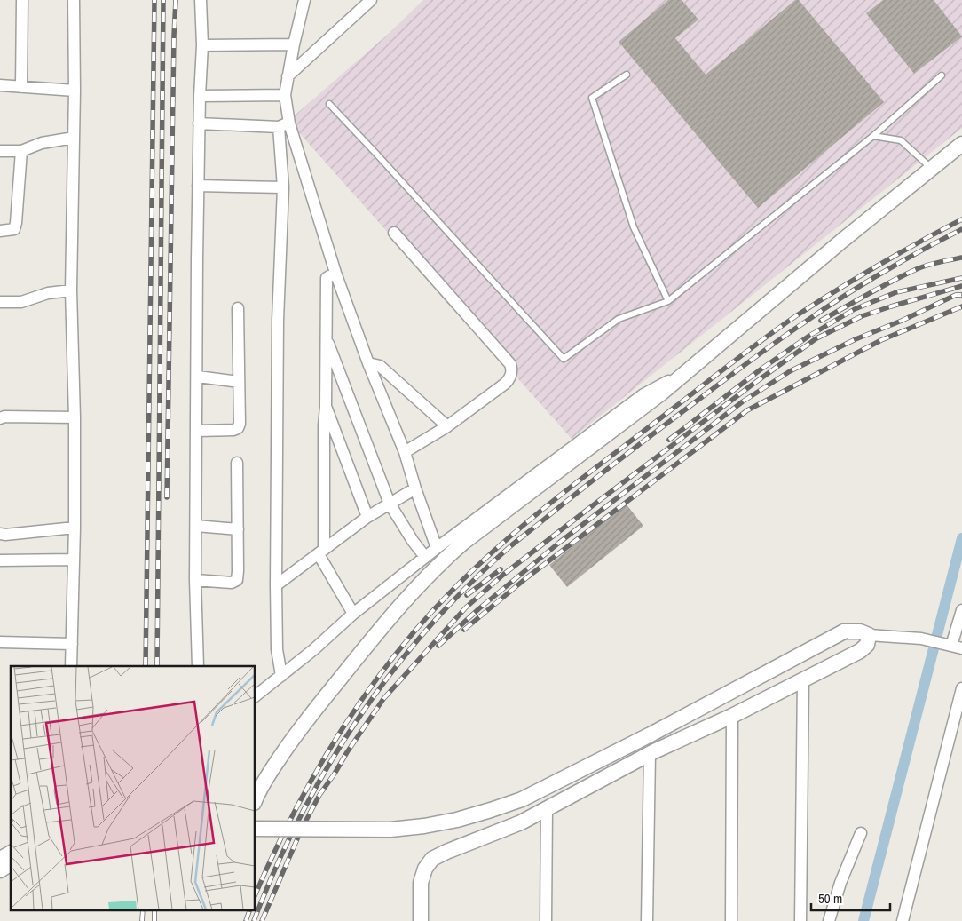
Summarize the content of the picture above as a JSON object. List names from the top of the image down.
{
  "scale_bar": "50 m"
}
